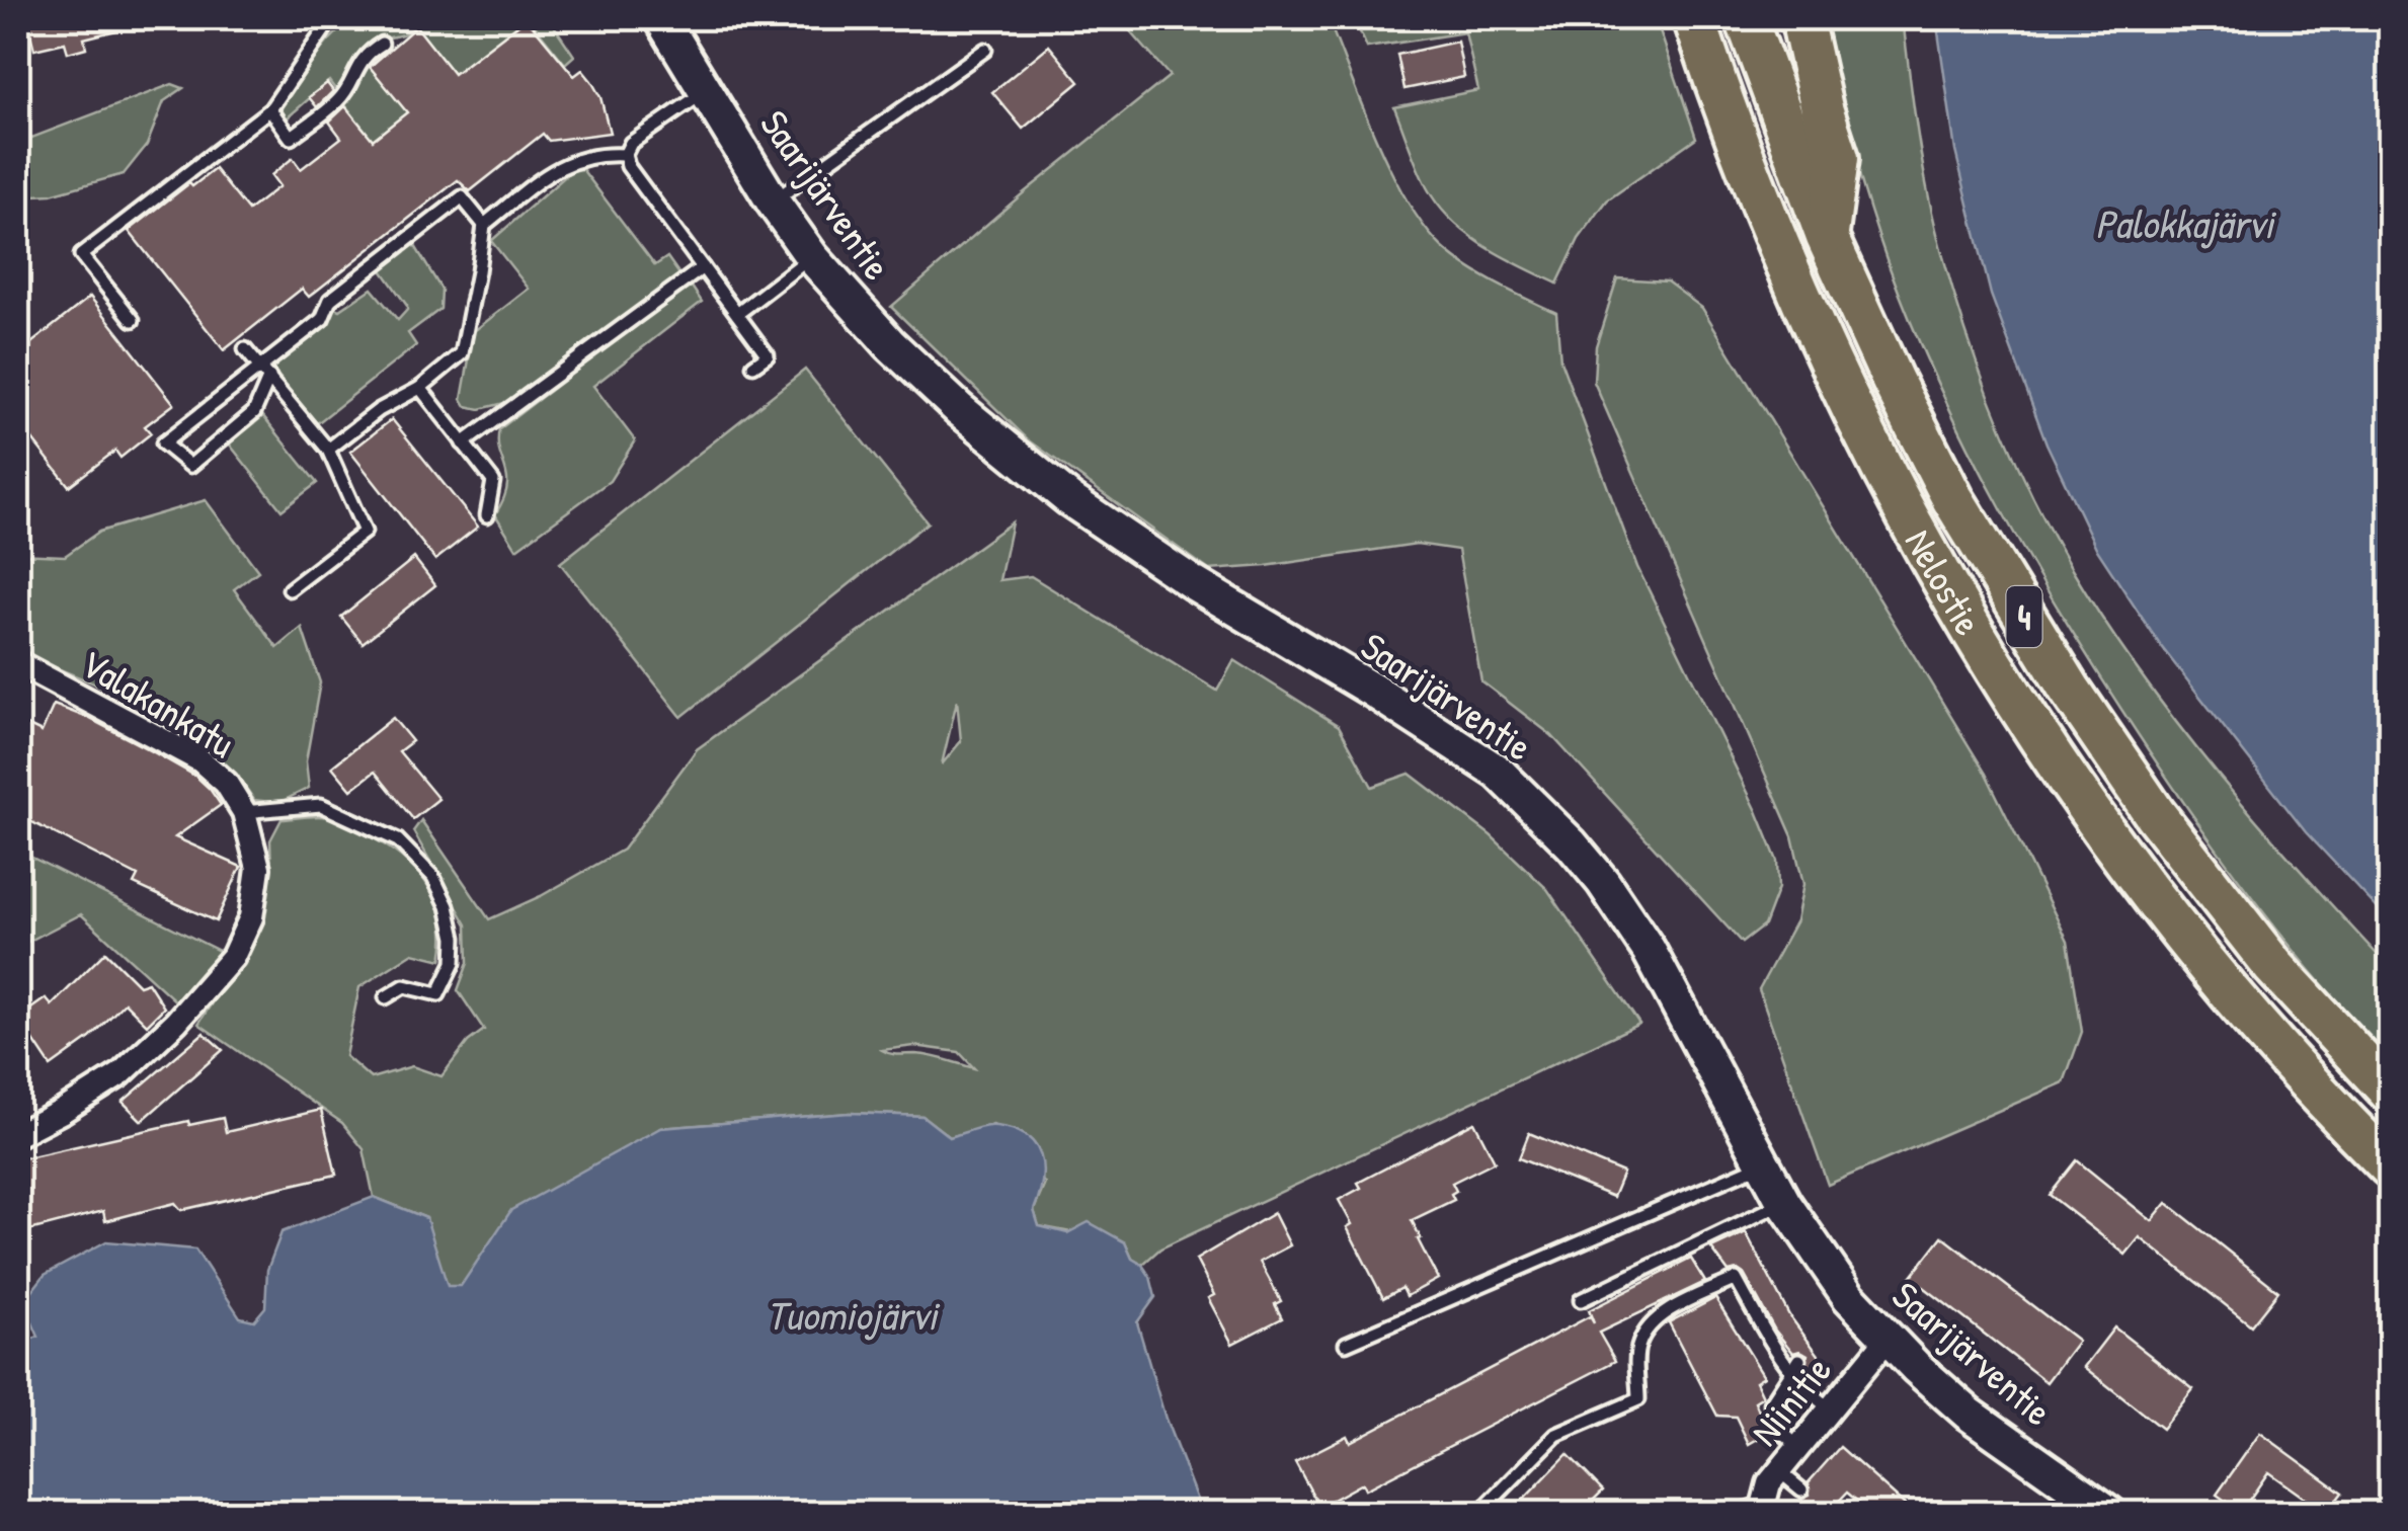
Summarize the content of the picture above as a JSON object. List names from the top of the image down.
{
  "streets": {
    "highway": ["Nelostie", "4"],
    "main road": ["Saarijärventie"],
    "street": ["Valakankatu", "Niinitie"]
  },
  "crossings": [
    ["Saarijärventie", "Niinitie"]
  ],
  "water": ["Palokkajärvi", "Tuomiojärvi"]
}
